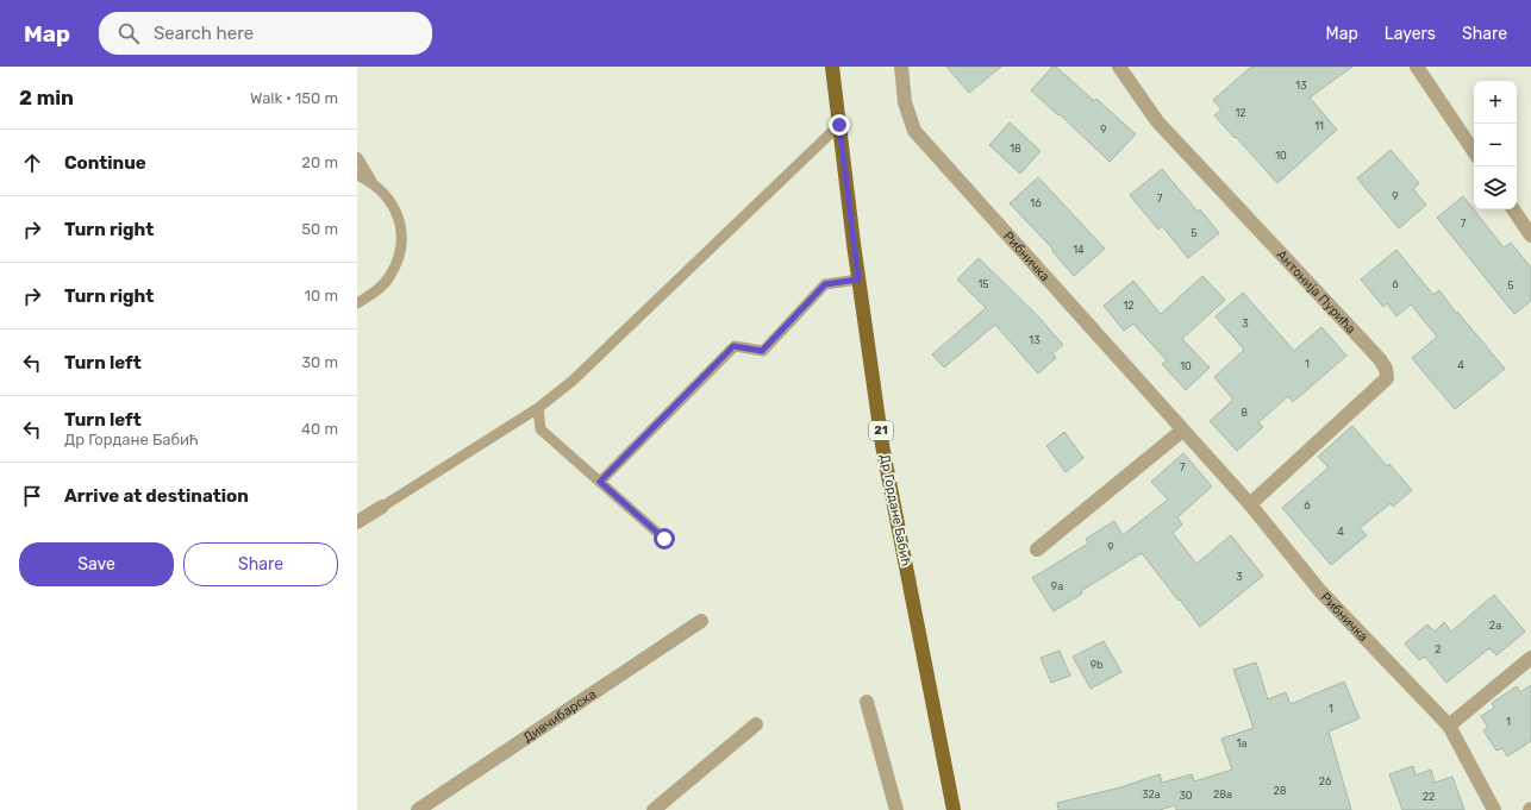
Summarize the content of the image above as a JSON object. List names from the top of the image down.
{
  "streets": {
    "main road": ["21", "Др Гордане Бабић"],
    "street": ["Рибничка", "Антонија Пурића", "Дивчибарска"]
  },
  "crossings": [
    ["Рибничка", "Антонија Пурића"]
  ],
  "house_numbers": [
    "13",
    "12",
    "11",
    "9",
    "18",
    "10",
    "9",
    "7",
    "16",
    "7",
    "5",
    "14",
    "15",
    "6",
    "5",
    "12",
    "3",
    "13",
    "1",
    "4",
    "10",
    "8",
    "7",
    "6",
    "4",
    "9",
    "3",
    "9a",
    "2a",
    "2",
    "9b",
    "1",
    "1",
    "1a",
    "26",
    "28",
    "32a",
    "28a",
    "30",
    "22"
  ],
  "page": {
    "header": "Map",
    "search": "Search here",
    "nav": ["Map", "Layers", "Share"],
    "heading": ["2 min", "Walk · 150 m"],
    "map_buttons": ["+", "−"],
    "list": [
      ["Continue", "20 m"],
      ["Turn right", "50 m"],
      ["Turn right", "10 m"],
      ["Turn left", "30 m"],
      ["Turn left", "Др Гордане Бабић", "40 m"],
      "Arrive at destination"
    ],
    "buttons": ["Save", "Share"]
  }
}
